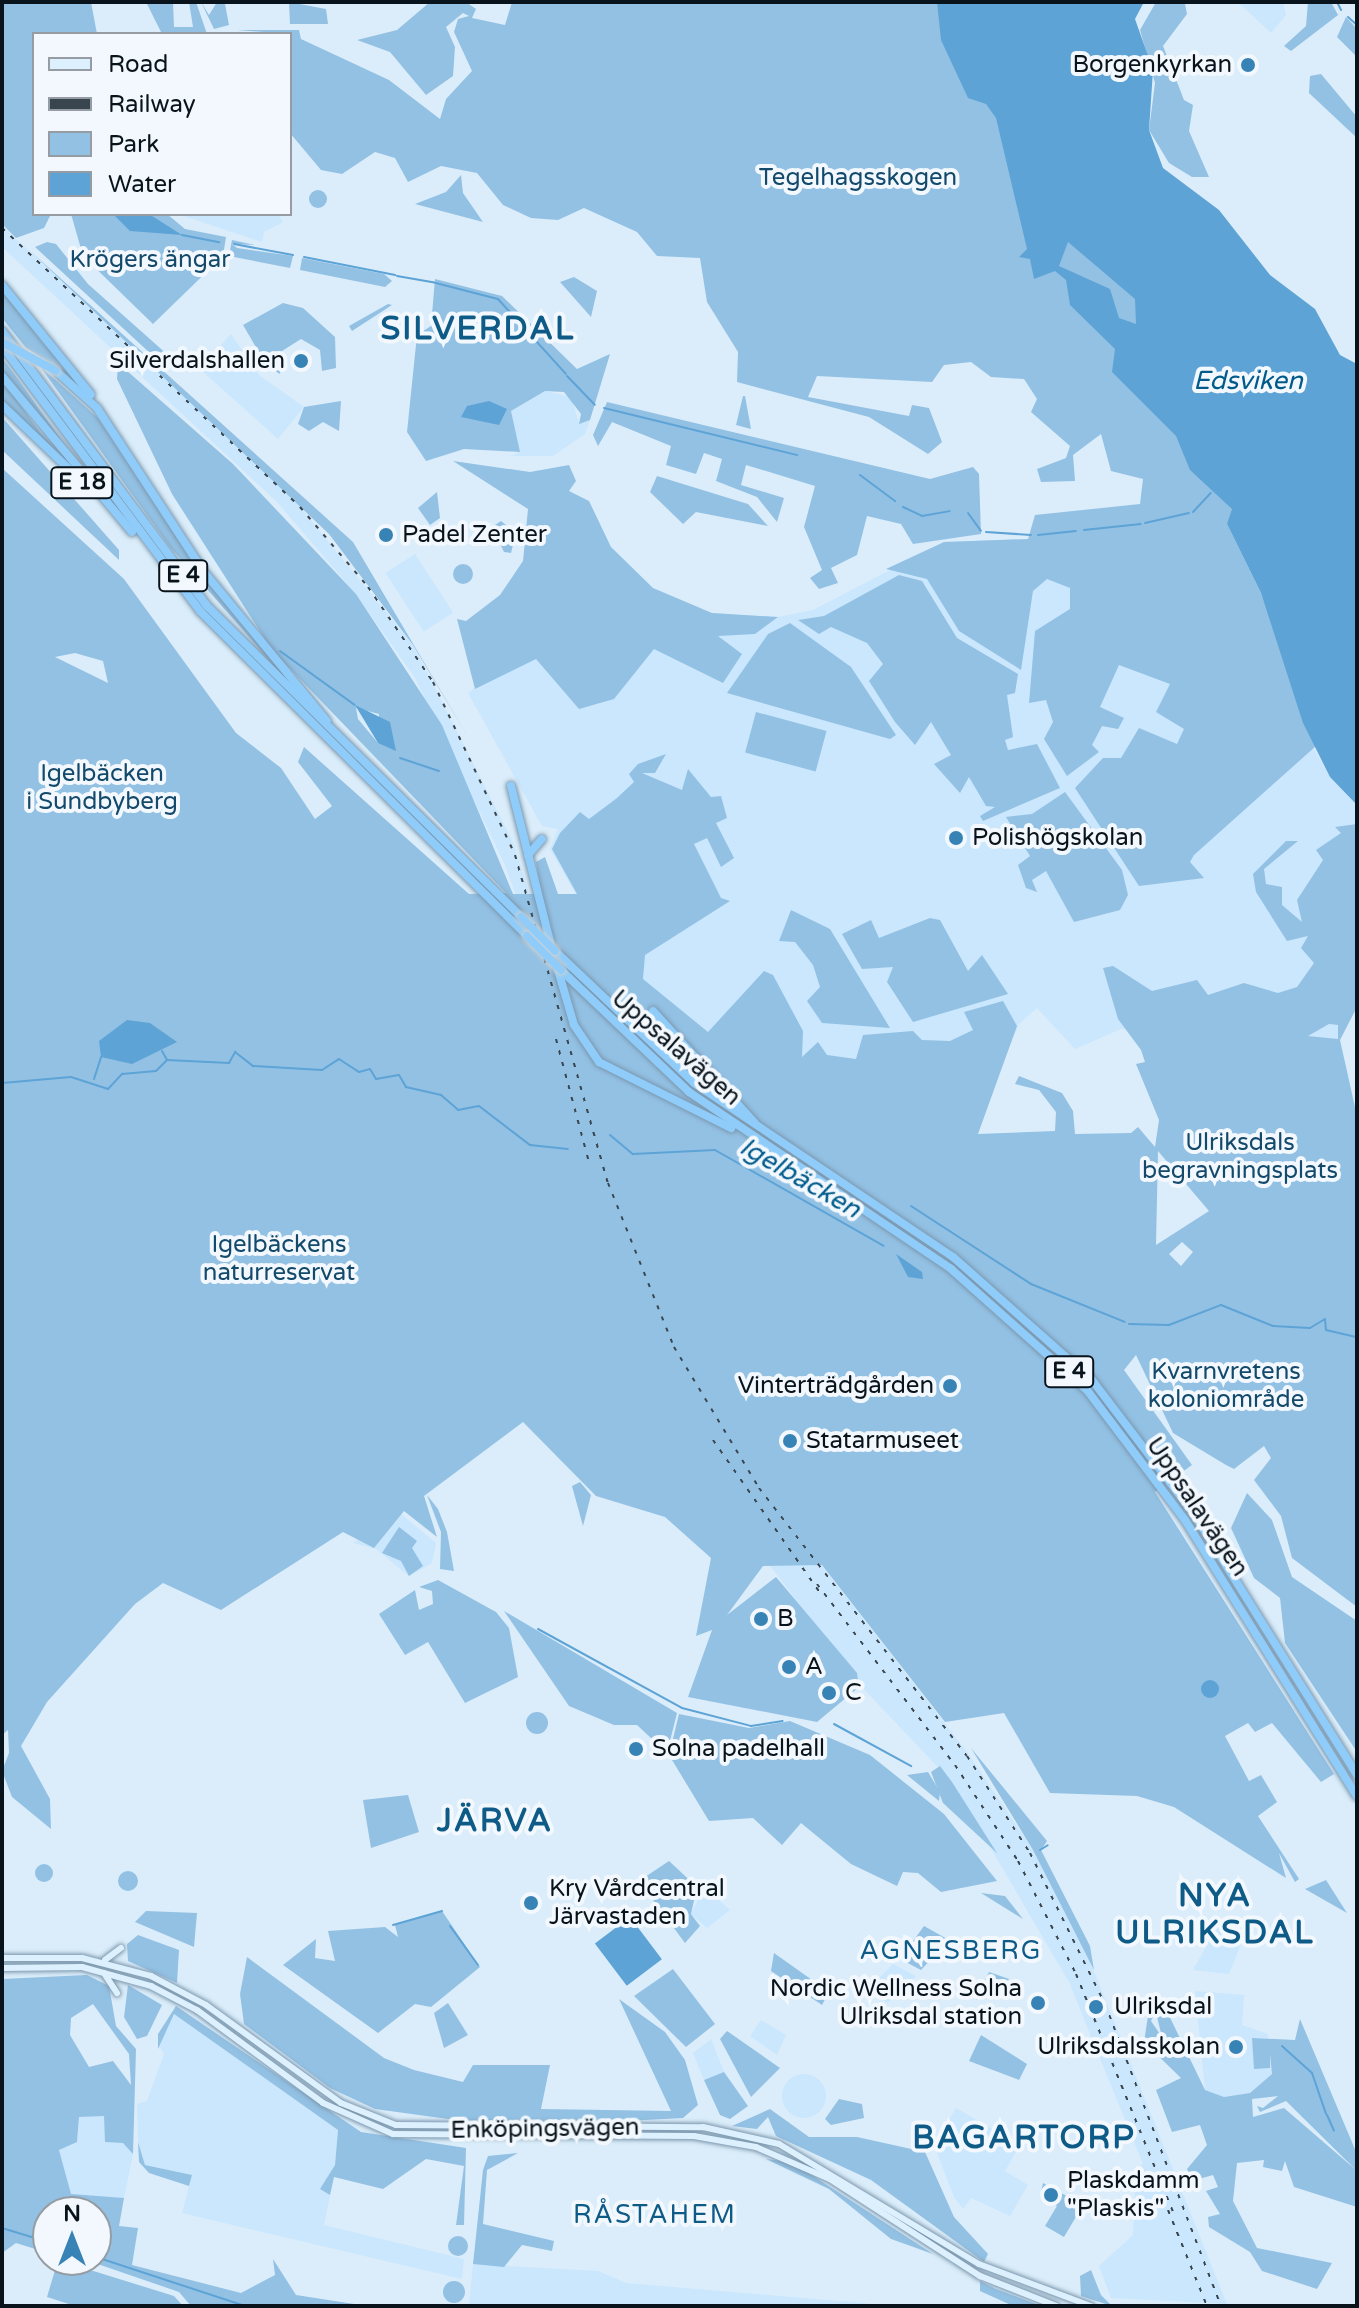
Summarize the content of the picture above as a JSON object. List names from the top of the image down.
{
  "streets": {
    "highway": ["E 18", "E 4", "Uppsalavägen"],
    "main road": ["Enköpingsvägen"]
  },
  "crossings": [
    ["E 18", "Uppsalavägen"]
  ],
  "districts": [
    "SILVERDAL",
    "JÄRVA",
    "NYA ULRIKSDAL",
    "AGNESBERG",
    "BAGARTORP",
    "RÅSTAHEM"
  ],
  "water": ["Edsviken", "Igelbäcken"],
  "parks": [
    "Tegelhagsskogen",
    "Krögers ängar",
    "Igelbäcken i Sundbyberg",
    "Ulriksdals begravningsplats",
    "Igelbäckens naturreservat",
    "Kvarnvretens koloniområde"
  ],
  "places": [
    "Borgenkyrkan",
    "Silverdalshallen",
    "Padel Zenter",
    "Polishögskolan",
    "Vinterträdgården",
    "Statarmuseet",
    "B",
    "A",
    "C",
    "Solna padelhall",
    "Kry Vårdcentral Järvastaden",
    "Nordic Wellness Solna Ulriksdal station",
    "Ulriksdal",
    "Ulriksdalsskolan",
    "Plaskdamm \"Plaskis\""
  ],
  "legend": [
    "Road",
    "Railway",
    "Park",
    "Water"
  ],
  "north": "top"
}
